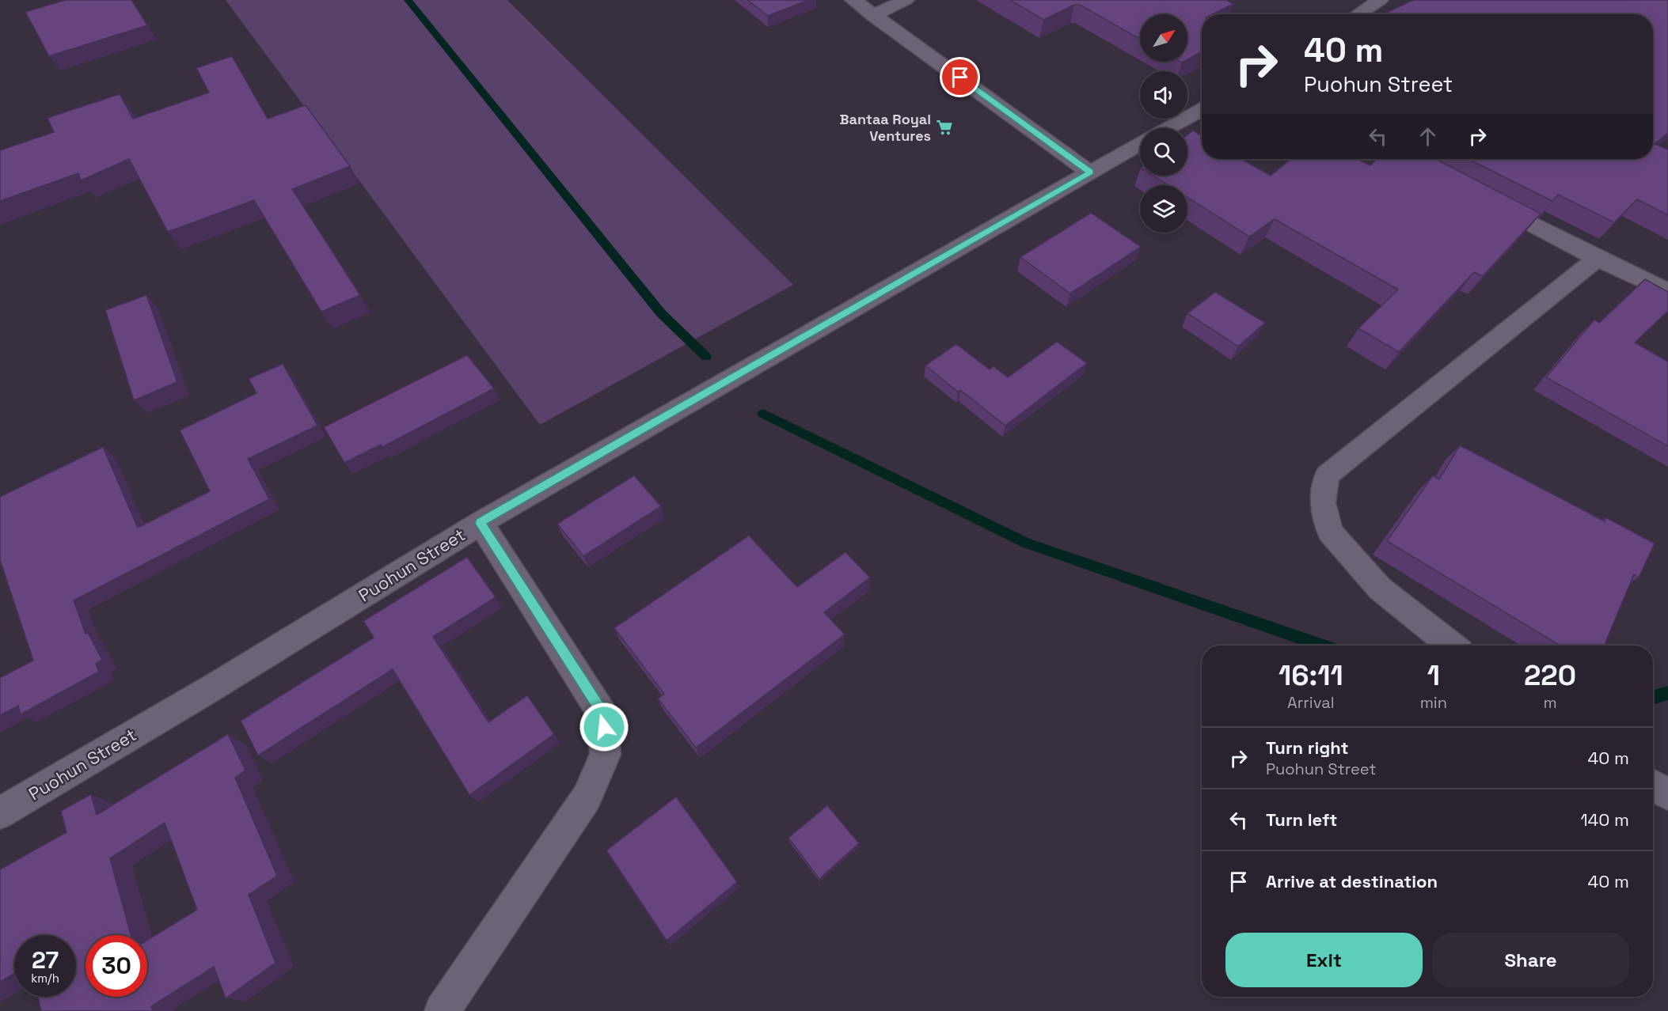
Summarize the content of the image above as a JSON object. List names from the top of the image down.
{
  "streets": {
    "street": ["Puohun Street"]
  },
  "places": {
    "supermarket": ["Bantaa Royal Ventures"]
  },
  "north": "top right",
  "page": {
    "turn": ["40 m", "Puohun Street"],
    "eta": [
      "16:11",
      "Arrival",
      "1",
      "min",
      "220",
      "m"
    ],
    "list": [
      {
        "name": "Turn right",
        "note": "Puohun Street",
        "value": "40 m"
      },
      {
        "name": "Turn left",
        "value": "140 m"
      },
      {
        "name": "Arrive at destination",
        "value": "40 m"
      }
    ],
    "buttons": ["Exit", "Share"],
    "speed": "27 km/h",
    "limit": "30"
  }
}
